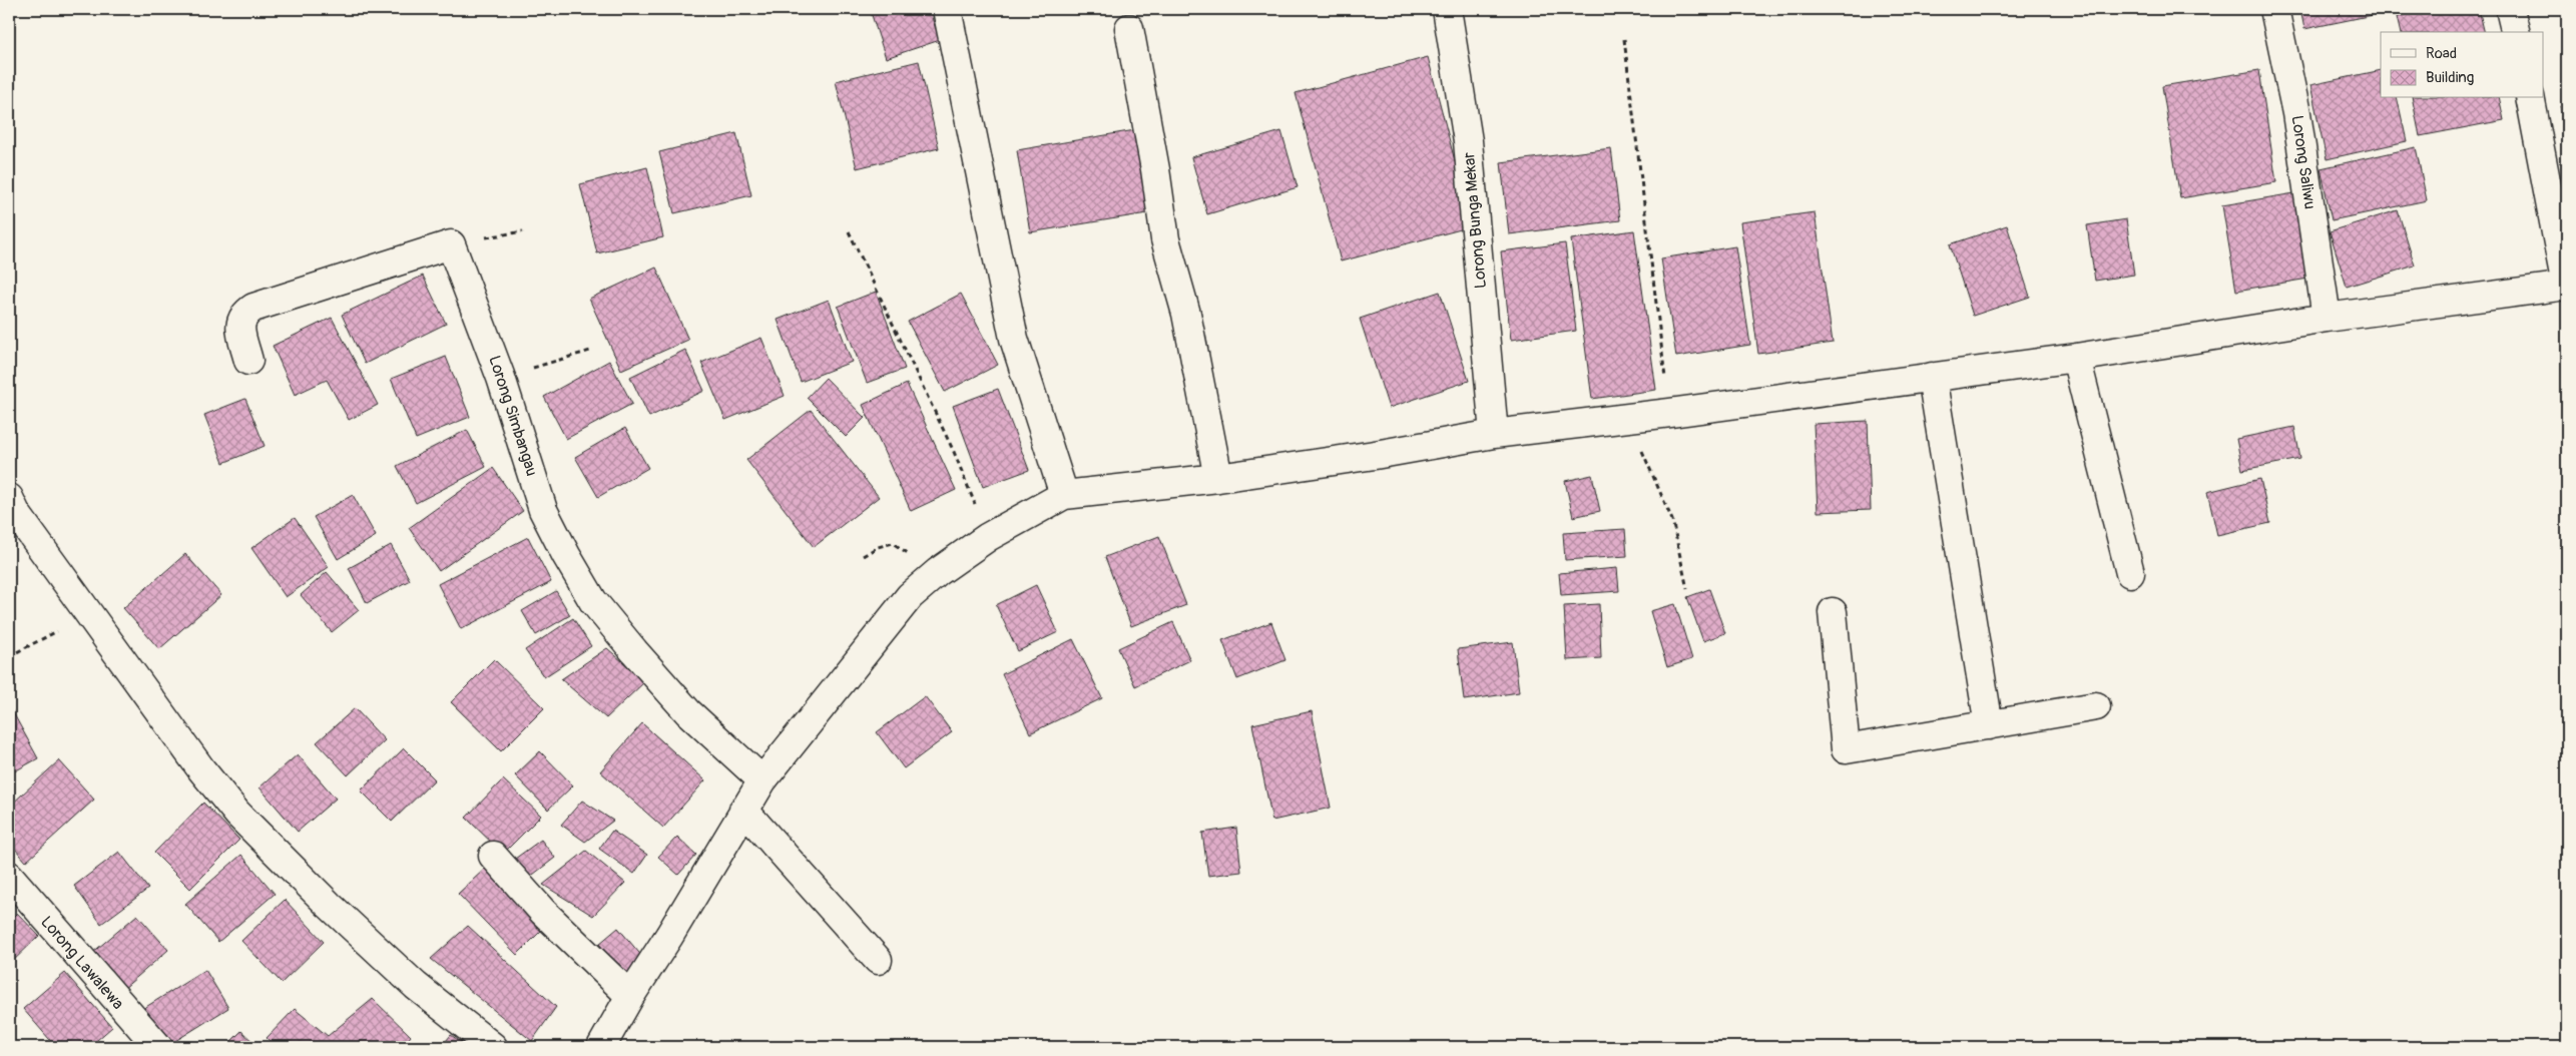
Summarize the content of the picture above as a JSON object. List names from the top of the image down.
{
  "streets": {
    "street": [
      "Lorong Saliwu",
      "Lorong Bunga Mekar",
      "Lorong Simbangau",
      "Lorong Lawalewa"
    ]
  },
  "legend": ["Road", "Building"]
}
